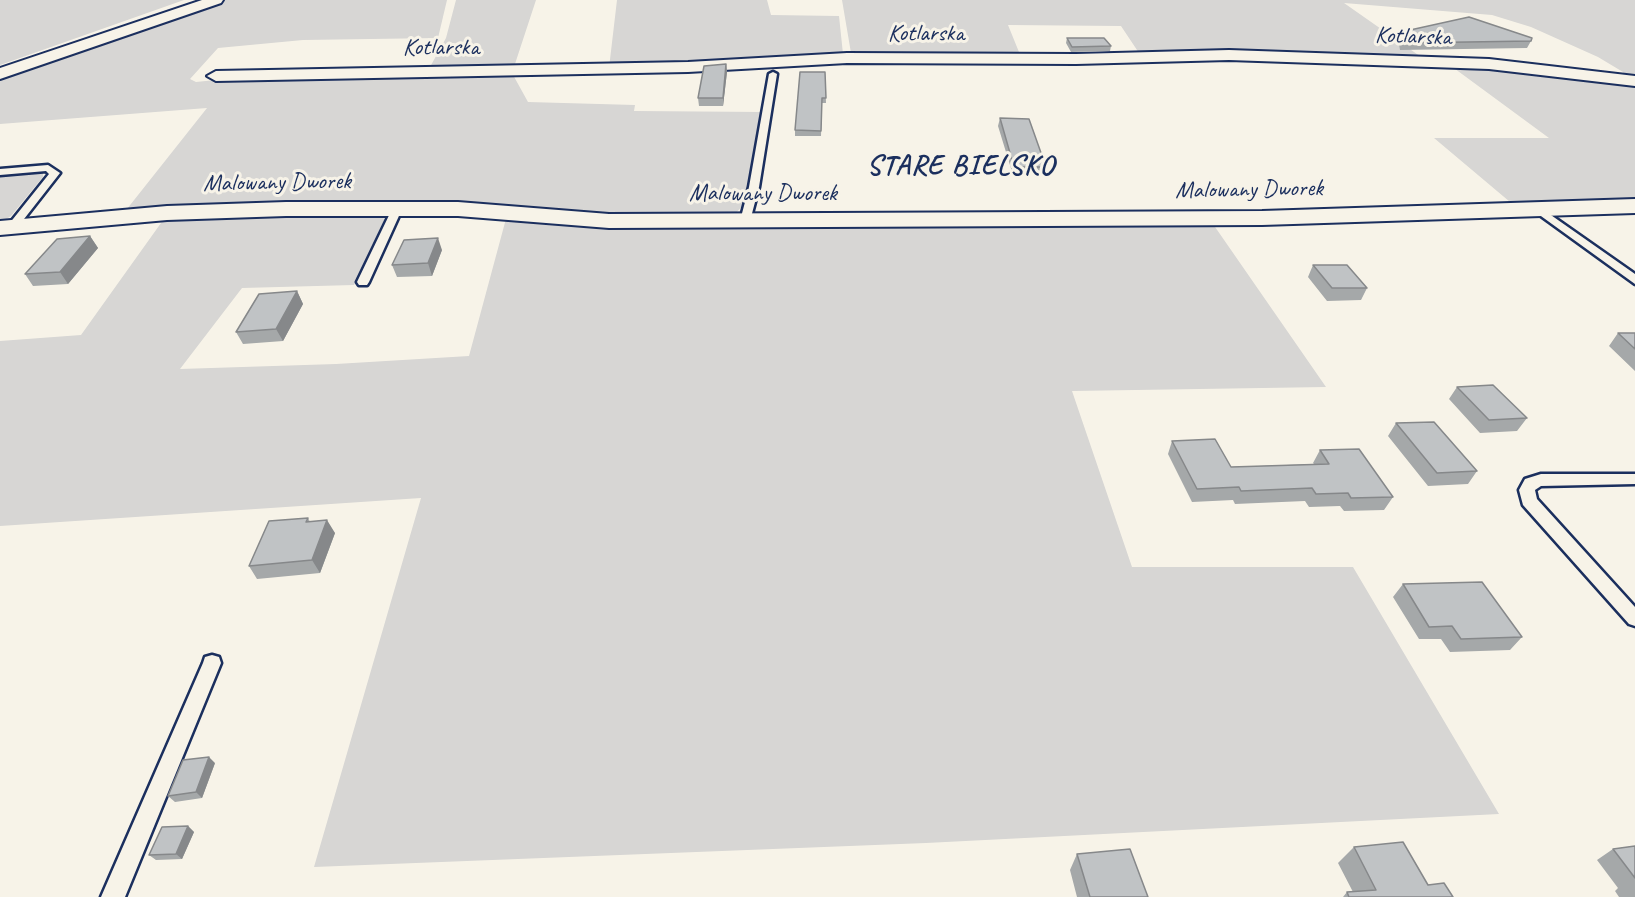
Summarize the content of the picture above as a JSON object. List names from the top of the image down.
{
  "streets": {
    "street": ["Kotlarska", "Malowany Dworek"]
  },
  "districts": ["STARE BIELSKO"]
}
